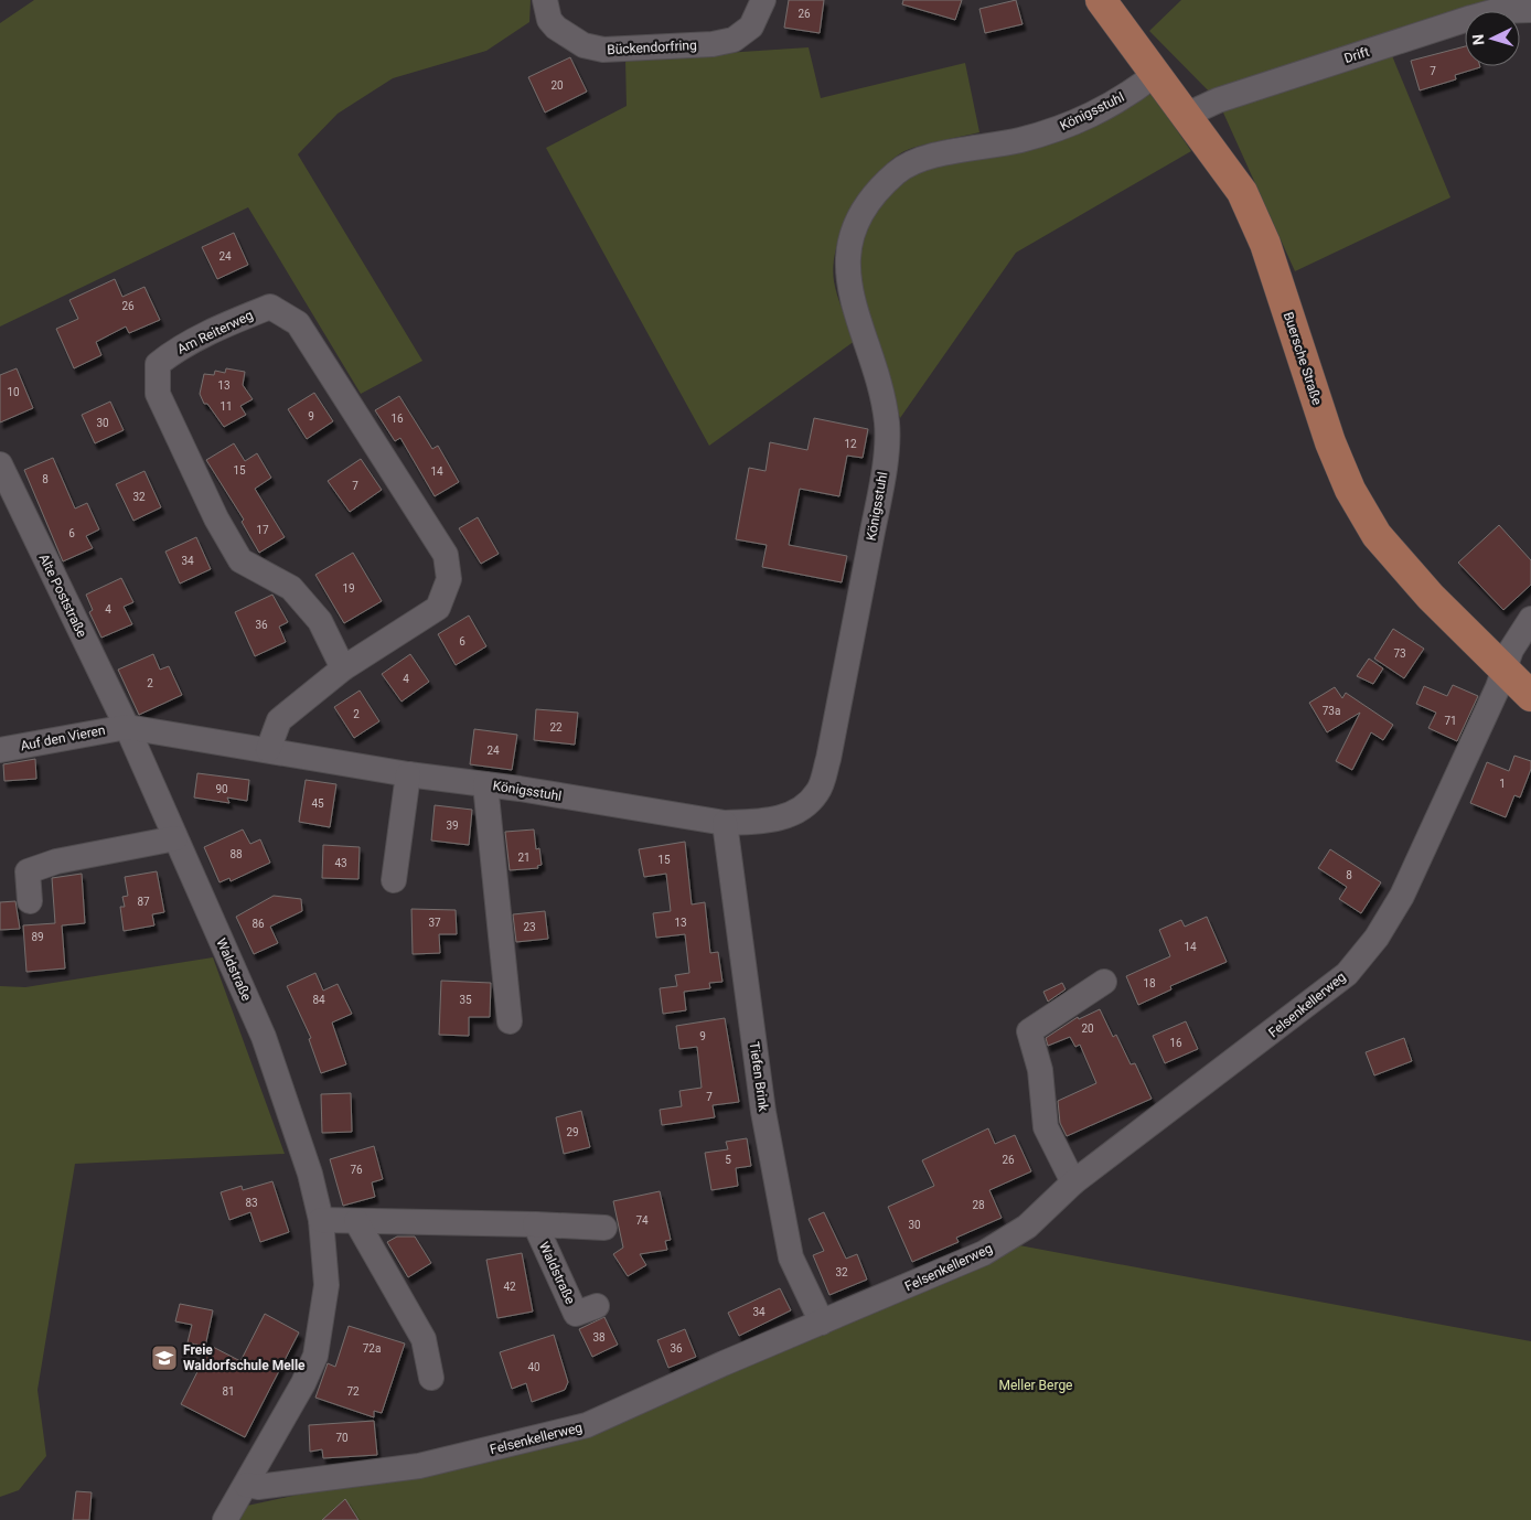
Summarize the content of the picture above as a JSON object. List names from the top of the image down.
{
  "streets": {
    "main road": ["Buersche Straße"],
    "street": [
      "Bückendorfring",
      "Drift",
      "Königsstuhl",
      "Am Reiterweg",
      "Alte Poststraße",
      "Auf den Vieren",
      "Waldstraße",
      "Felsenkellerweg",
      "Tiefen Brink"
    ]
  },
  "crossings": [
    ["Drift", "Buersche Straße"],
    ["Königsstuhl", "Am Reiterweg"],
    ["Königsstuhl", "Buersche Straße"],
    ["Königsstuhl", "Alte Poststraße"],
    ["Königsstuhl", "Auf den Vieren"],
    ["Königsstuhl", "Waldstraße"],
    ["Königsstuhl", "Tiefen Brink"],
    ["Buersche Straße", "Felsenkellerweg"],
    ["Alte Poststraße", "Auf den Vieren"],
    ["Alte Poststraße", "Waldstraße"],
    ["Auf den Vieren", "Waldstraße"],
    ["Waldstraße", "Felsenkellerweg"],
    ["Felsenkellerweg", "Tiefen Brink"]
  ],
  "parks": ["Meller Berge"],
  "places": {
    "school or university": ["Freie Waldorfschule Melle"]
  },
  "house_numbers": [
    "26",
    "7",
    "20",
    "24",
    "26",
    "13",
    "10",
    "11",
    "9",
    "16",
    "30",
    "12",
    "15",
    "14",
    "8",
    "7",
    "32",
    "17",
    "6",
    "34",
    "19",
    "4",
    "36",
    "6",
    "73",
    "4",
    "2",
    "73a",
    "2",
    "71",
    "22",
    "24",
    "1",
    "90",
    "45",
    "39",
    "88",
    "21",
    "15",
    "43",
    "8",
    "87",
    "37",
    "13",
    "86",
    "23",
    "89",
    "14",
    "18",
    "84",
    "35",
    "20",
    "9",
    "16",
    "7",
    "29",
    "5",
    "26",
    "76",
    "83",
    "28",
    "74",
    "30",
    "32",
    "42",
    "34",
    "38",
    "72a",
    "36",
    "40",
    "81",
    "72",
    "70"
  ],
  "north": "left"
}
